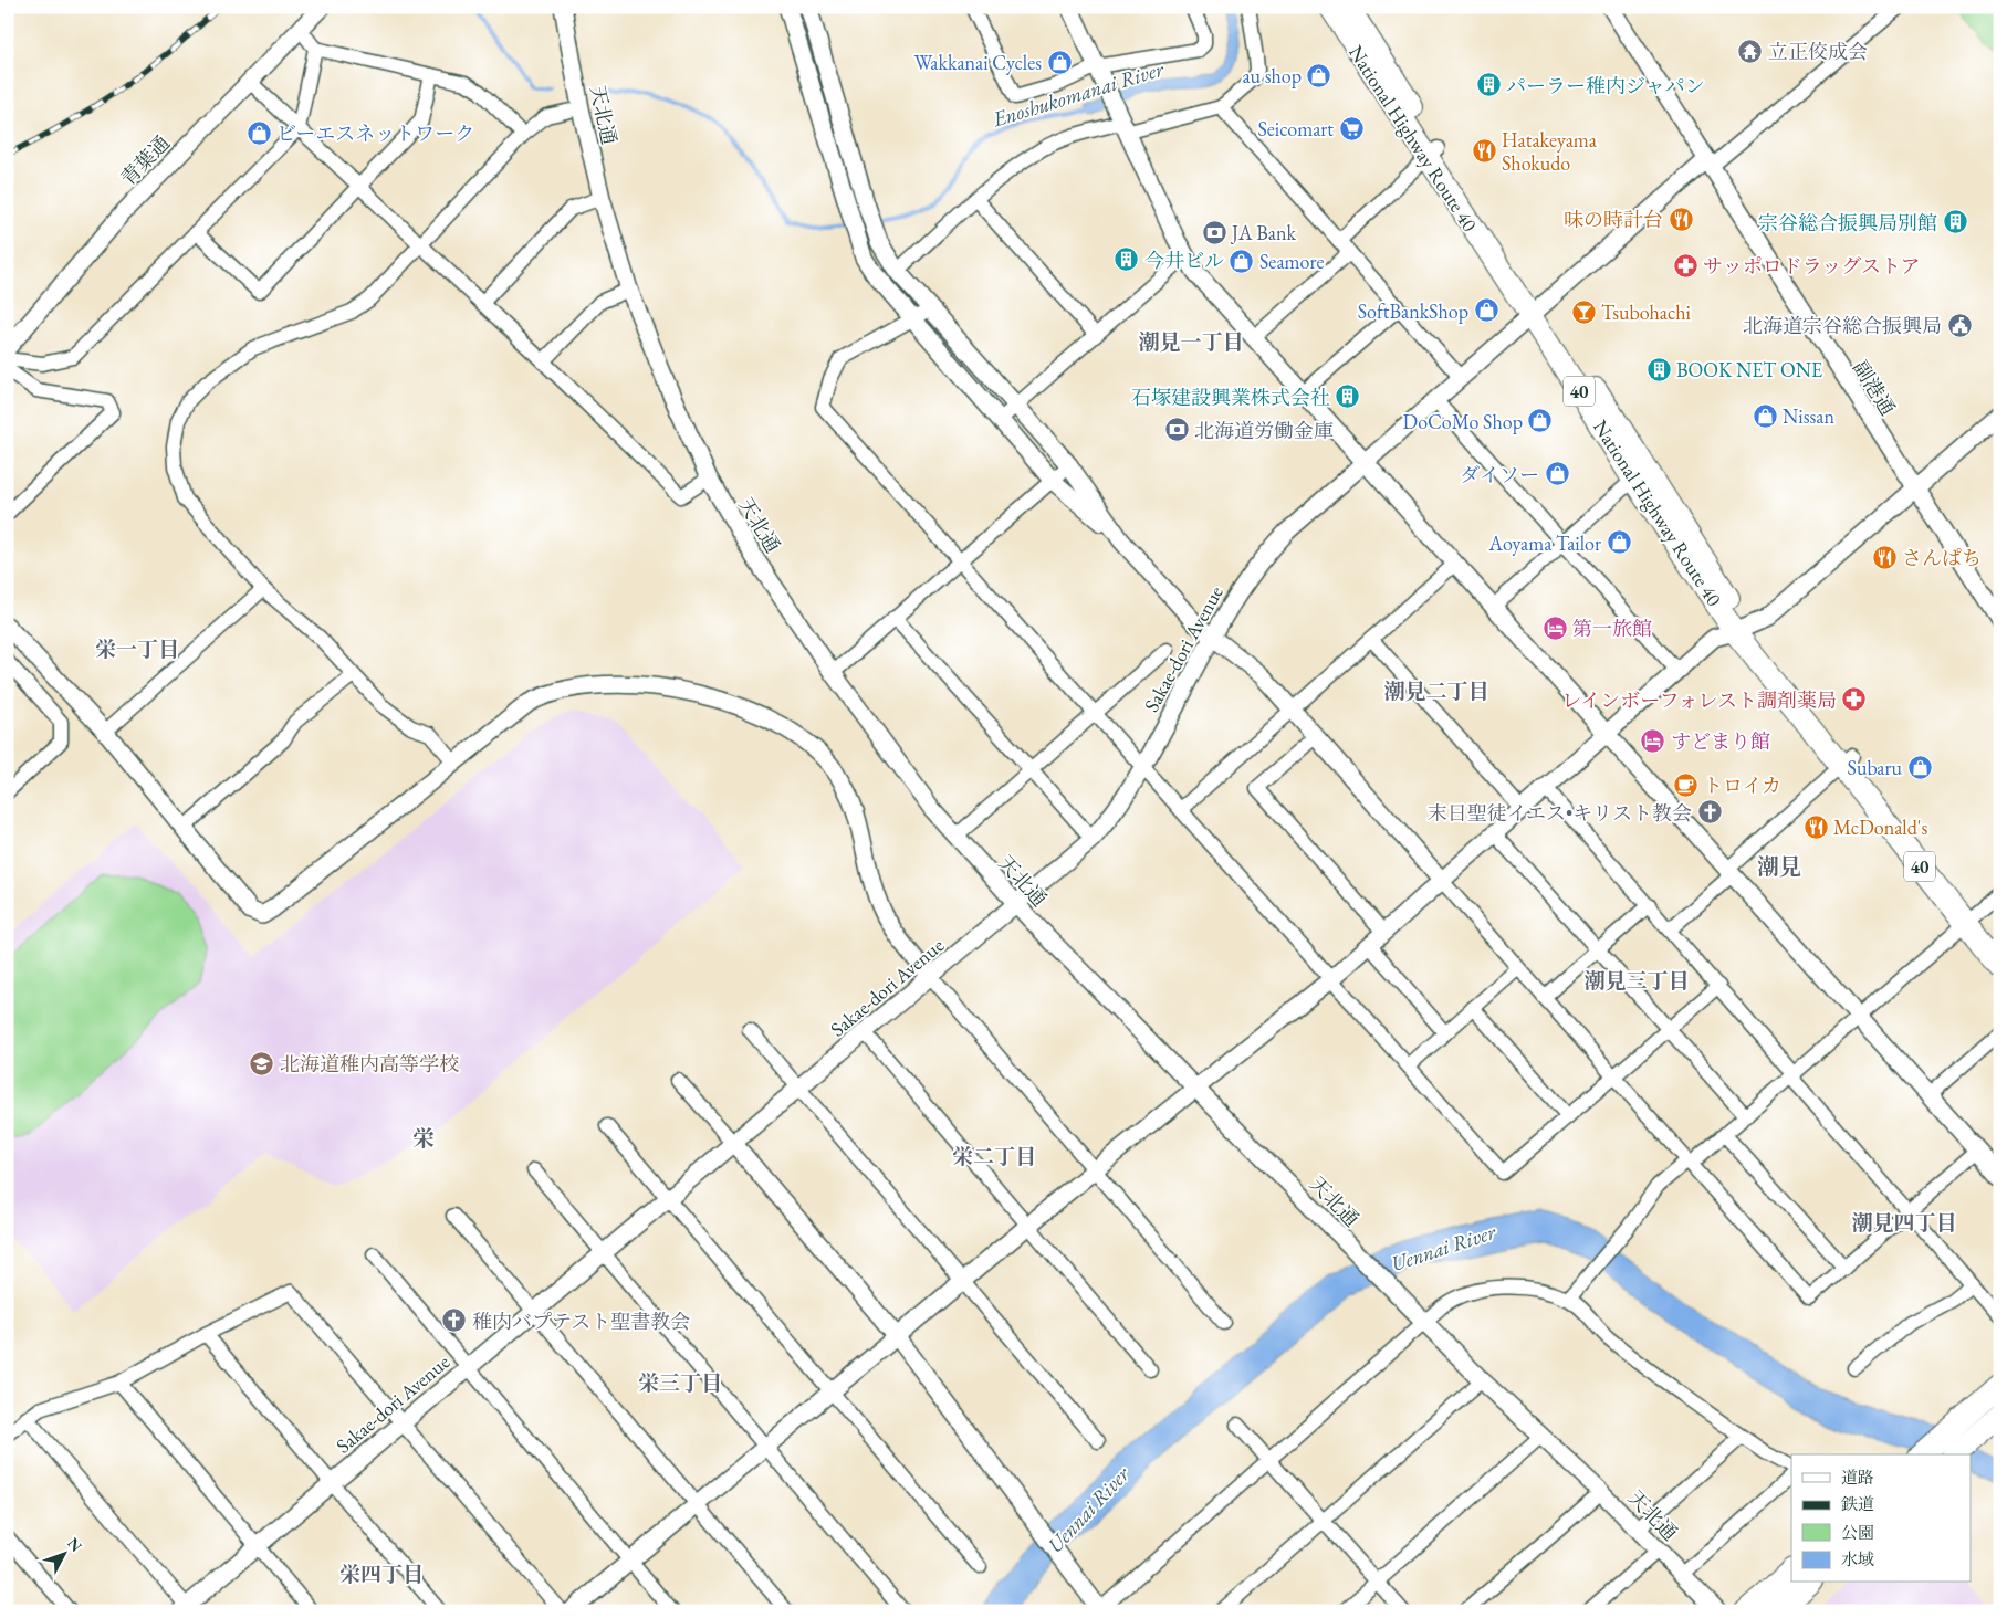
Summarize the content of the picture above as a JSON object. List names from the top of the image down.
{
  "streets": {
    "highway": ["National Highway Route 40", "40"],
    "street": [
      "天北通",
      "青葉通",
      "副港通",
      "Sakae-dori Avenue"
    ]
  },
  "crossings": [
    ["天北通", "Sakae-dori Avenue"],
    ["National Highway Route 40", "Sakae-dori Avenue"],
    ["副港通", "Sakae-dori Avenue"]
  ],
  "districts": [
    "潮見一丁目",
    "栄一丁目",
    "潮見二丁目",
    "潮見",
    "潮見三丁目",
    "栄",
    "栄二丁目",
    "潮見四丁目",
    "栄三丁目",
    "栄四丁目"
  ],
  "water": ["Enoshukomanai River", "Uennai River"],
  "places": {
    "temple": ["立正佼成会"],
    "shop": [
      "Wakkanai Cycles",
      "au shop",
      "ビーエスネットワーク",
      "Seamore",
      "SoftBankShop",
      "Nissan",
      "DoCoMo Shop",
      "ダイソー",
      "Aoyama Tailor",
      "Subaru"
    ],
    "building": [
      "パーラー稚内ジャパン",
      "宗谷総合振興局別館",
      "今井ビル",
      "BOOK NET ONE",
      "石塚建設興業株式会社"
    ],
    "supermarket": ["Seicomart"],
    "restaurant": [
      "Hatakeyama Shokudo",
      "味の時計台",
      "さんぱち",
      "McDonald's"
    ],
    "bank": ["JA Bank", "北海道労働金庫"],
    "pharmacy": ["サッポロドラッグストア", "レインボーフォレスト調剤薬局"],
    "bar": ["Tsubohachi"],
    "public building": ["北海道宗谷総合振興局"],
    "hotel": ["第一旅館", "すどまり館"],
    "cafe": ["トロイカ"],
    "church": ["末日聖徒イエス•キリスト教会", "稚内バプテスト聖書教会"],
    "school or university": ["北海道稚内高等学校"]
  },
  "legend": [
    "道路",
    "鉄道",
    "公園",
    "水域"
  ],
  "north": "top right"
}
